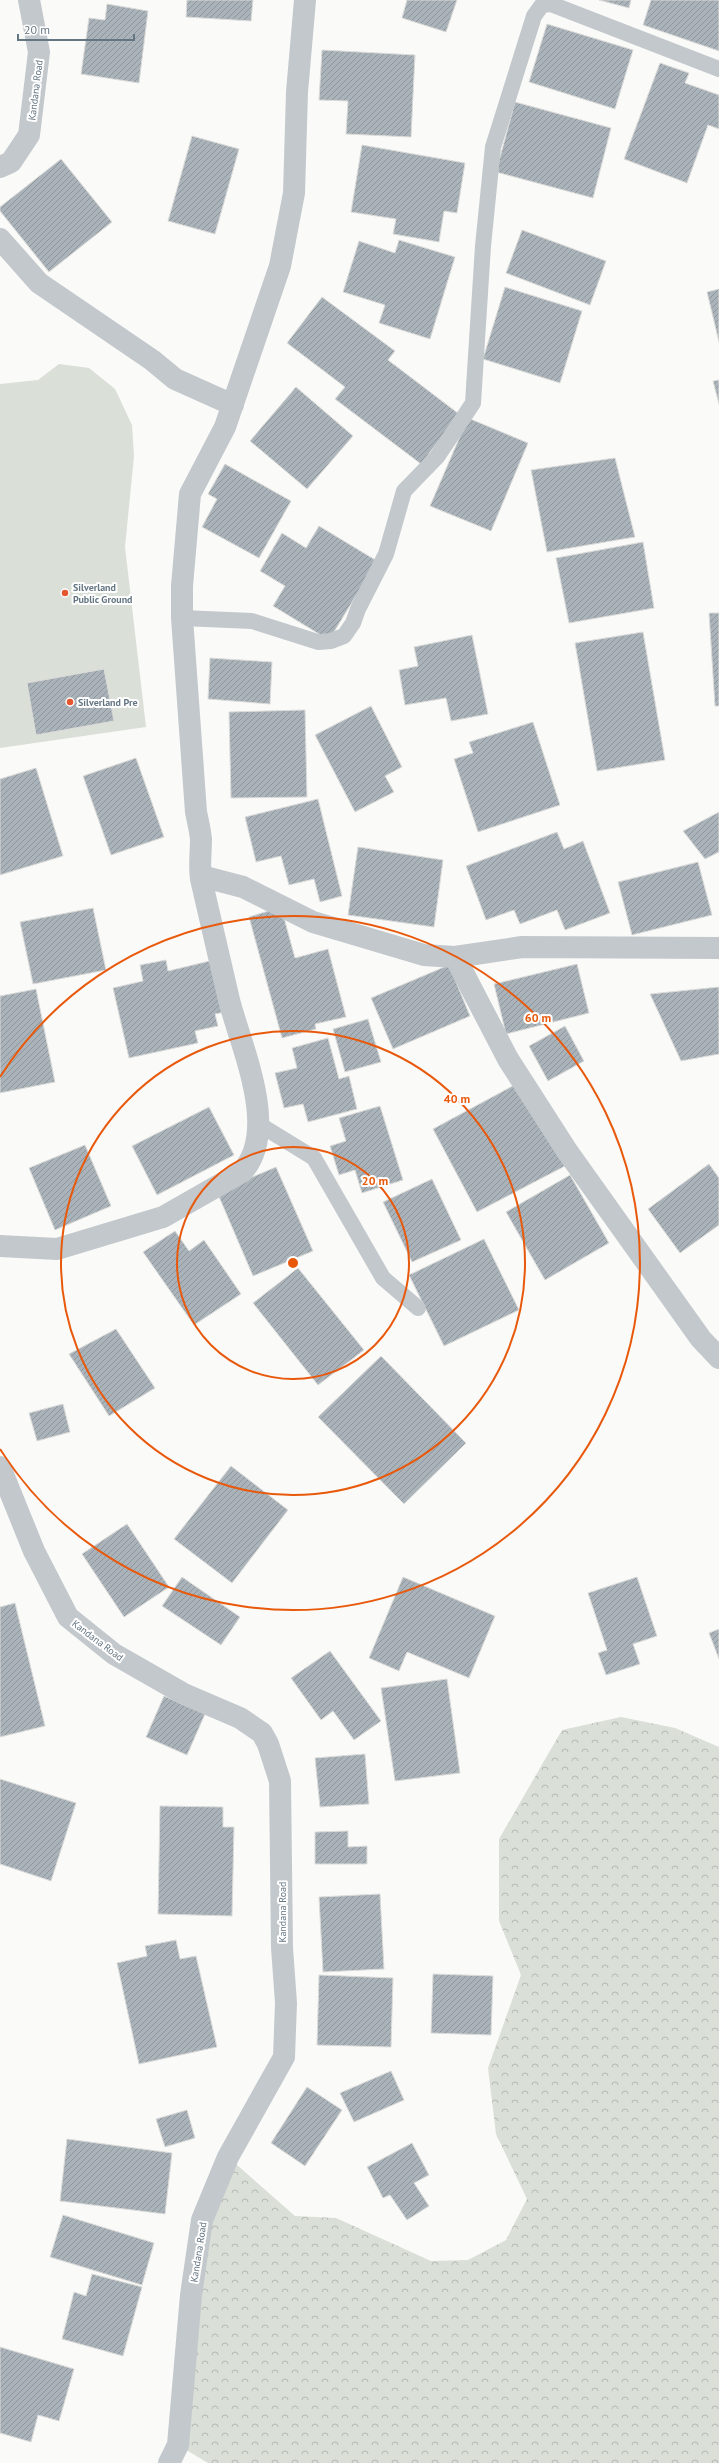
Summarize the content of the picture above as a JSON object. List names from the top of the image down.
{
  "streets": {
    "street": ["Kandana Road"]
  },
  "places": ["Silverland Public Ground", "Silverland Pre"],
  "scale_bar": "20 m",
  "rings": ["60 m", "40 m", "20 m"]
}
